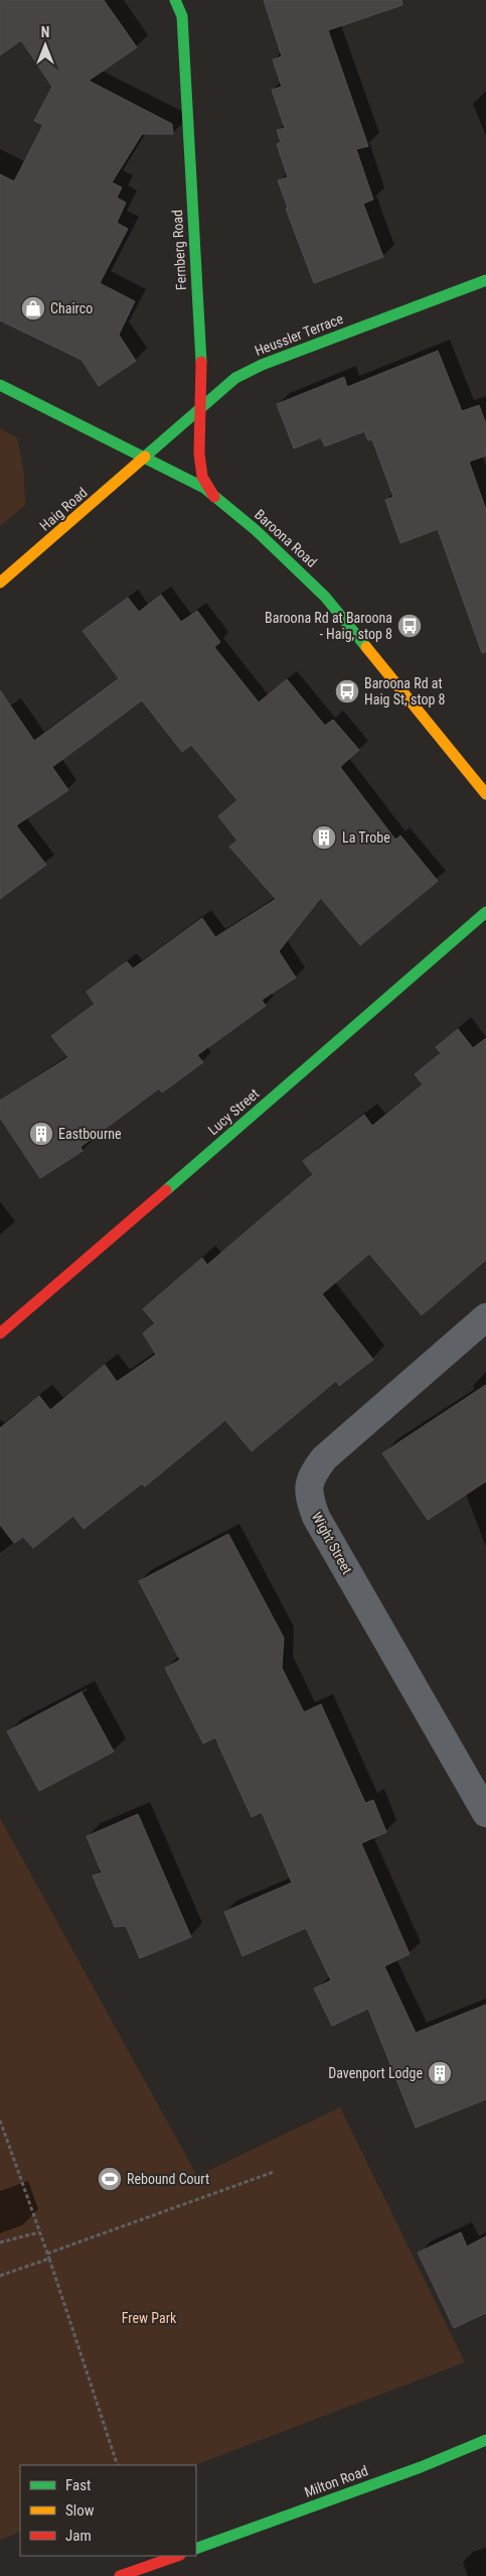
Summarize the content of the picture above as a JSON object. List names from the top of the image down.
{
  "streets": {
    "street": [
      "Fernberg Road",
      "Heussler Terrace",
      "Haig Road",
      "Baroona Road",
      "Lucy Street",
      "Wight Street",
      "Milton Road"
    ]
  },
  "crossings": [
    ["Fernberg Road", "Heussler Terrace"],
    ["Fernberg Road", "Baroona Road"],
    ["Heussler Terrace", "Haig Road"],
    ["Heussler Terrace", "Baroona Road"],
    ["Haig Road", "Baroona Road"]
  ],
  "parks": ["Frew Park"],
  "places": {
    "shop": ["Chairco"],
    "bus stop": ["Baroona Rd at Baroona - Haig, stop 8", "Baroona Rd at Haig St, stop 8"],
    "building": ["La Trobe", "Eastbourne", "Davenport Lodge"],
    "sports": ["Rebound Court"]
  },
  "legend": ["Fast", "Slow", "Jam"],
  "north": "top"
}
